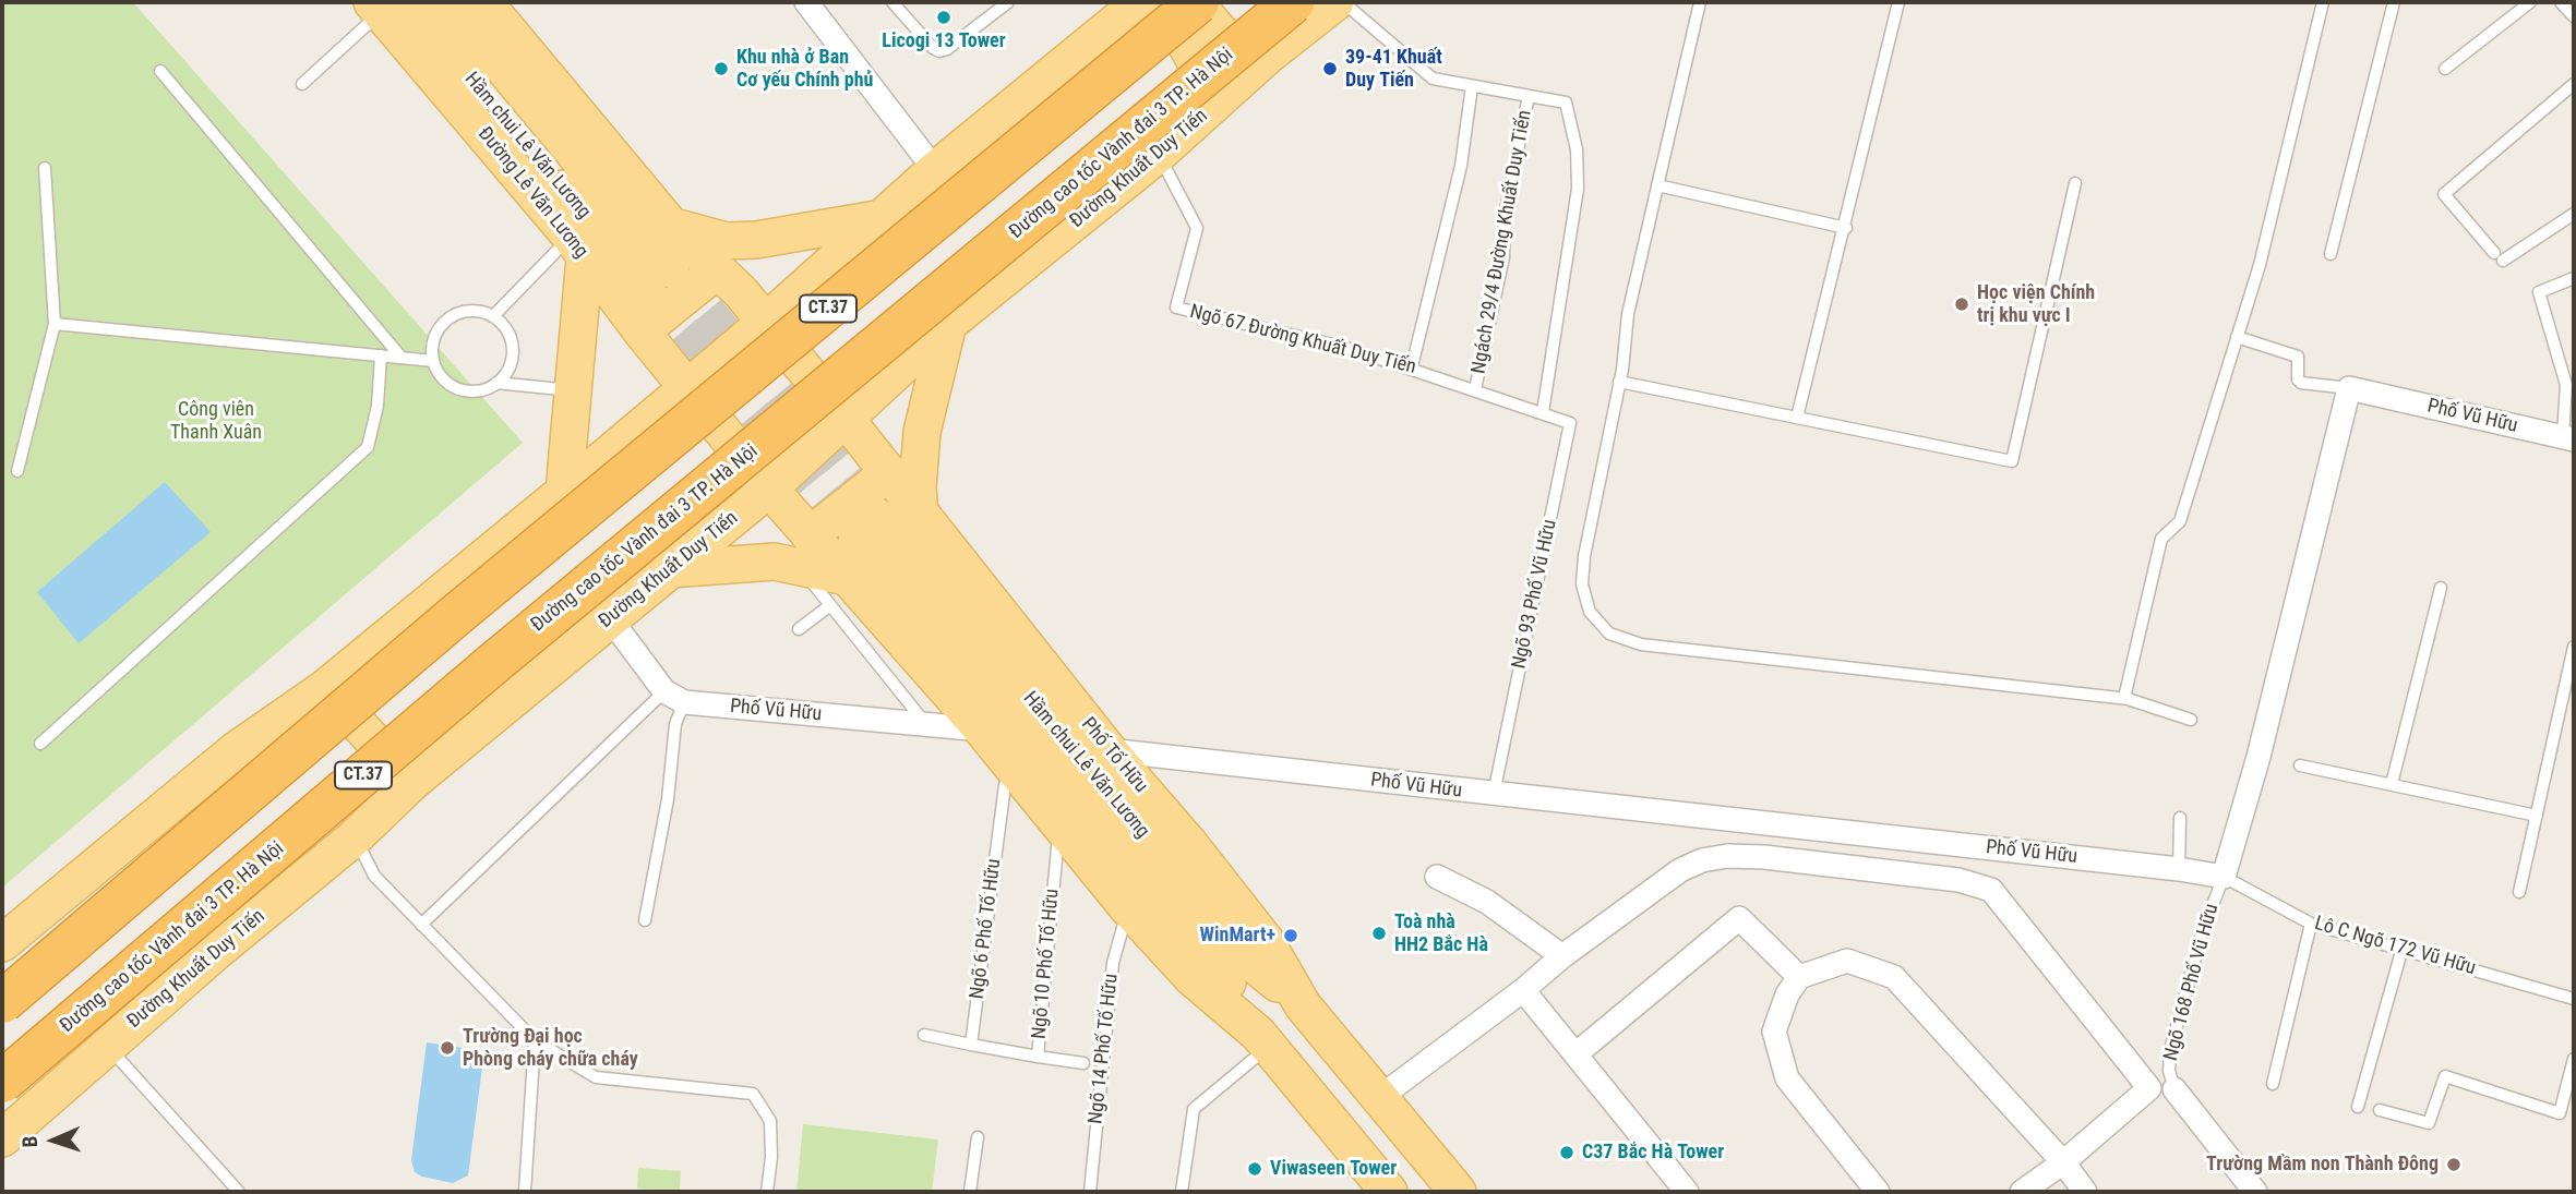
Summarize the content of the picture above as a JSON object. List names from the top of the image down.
{
  "streets": {
    "highway": ["Đường cao tốc Vành đai 3 TP. Hà Nội", "CT.37"],
    "main road": [
      "Hầm chui Lê Văn Lương",
      "Đường Khuất Duy Tiến",
      "Đường Lê Văn Lương",
      "Phố Tố Hữu"
    ],
    "street": ["Phố Vũ Hữu"],
    "lane": [
      "Ngách 29/4 Đường Khuất Duy Tiến",
      "Ngõ 67 Đường Khuất Duy Tiến",
      "Ngõ 93 Phố Vũ Hữu",
      "Ngõ 6 Phố Tố Hữu",
      "Lô C Ngõ 172 Vũ Hữu",
      "Ngõ 10 Phố Tố Hữu",
      "Ngõ 168 Phố Vũ Hữu",
      "Ngõ 14 Phố Tố Hữu"
    ]
  },
  "crossings": [
    ["Hầm chui Lê Văn Lương", "Đường Lê Văn Lương"],
    ["Hầm chui Lê Văn Lương", "Phố Tố Hữu"],
    ["Đường Khuất Duy Tiến", "Ngõ 67 Đường Khuất Duy Tiến"],
    ["Đường Khuất Duy Tiến", "Phố Tố Hữu"],
    ["Ngách 29/4 Đường Khuất Duy Tiến", "Ngõ 67 Đường Khuất Duy Tiến"],
    ["Ngõ 67 Đường Khuất Duy Tiến", "Ngõ 93 Phố Vũ Hữu"],
    ["Phố Vũ Hữu", "Ngõ 93 Phố Vũ Hữu"],
    ["Phố Vũ Hữu", "Phố Tố Hữu"],
    ["Phố Vũ Hữu", "Lô C Ngõ 172 Vũ Hữu"],
    ["Phố Vũ Hữu", "Ngõ 168 Phố Vũ Hữu"],
    ["Lô C Ngõ 172 Vũ Hữu", "Ngõ 168 Phố Vũ Hữu"]
  ],
  "parks": ["Công viên Thanh Xuân"],
  "places": [
    "Licogi 13 Tower",
    "Khu nhà ở Ban Cơ yếu Chính phủ",
    "39-41 Khuất Duy Tiến",
    "Học viện Chính trị khu vực I",
    "Toà nhà HH2 Bắc Hà",
    "WinMart+",
    "Trường Đại học Phòng cháy chữa cháy",
    "C37 Bắc Hà Tower",
    "Trường Mầm non Thành Đông",
    "Viwaseen Tower"
  ],
  "north": "left"
}
